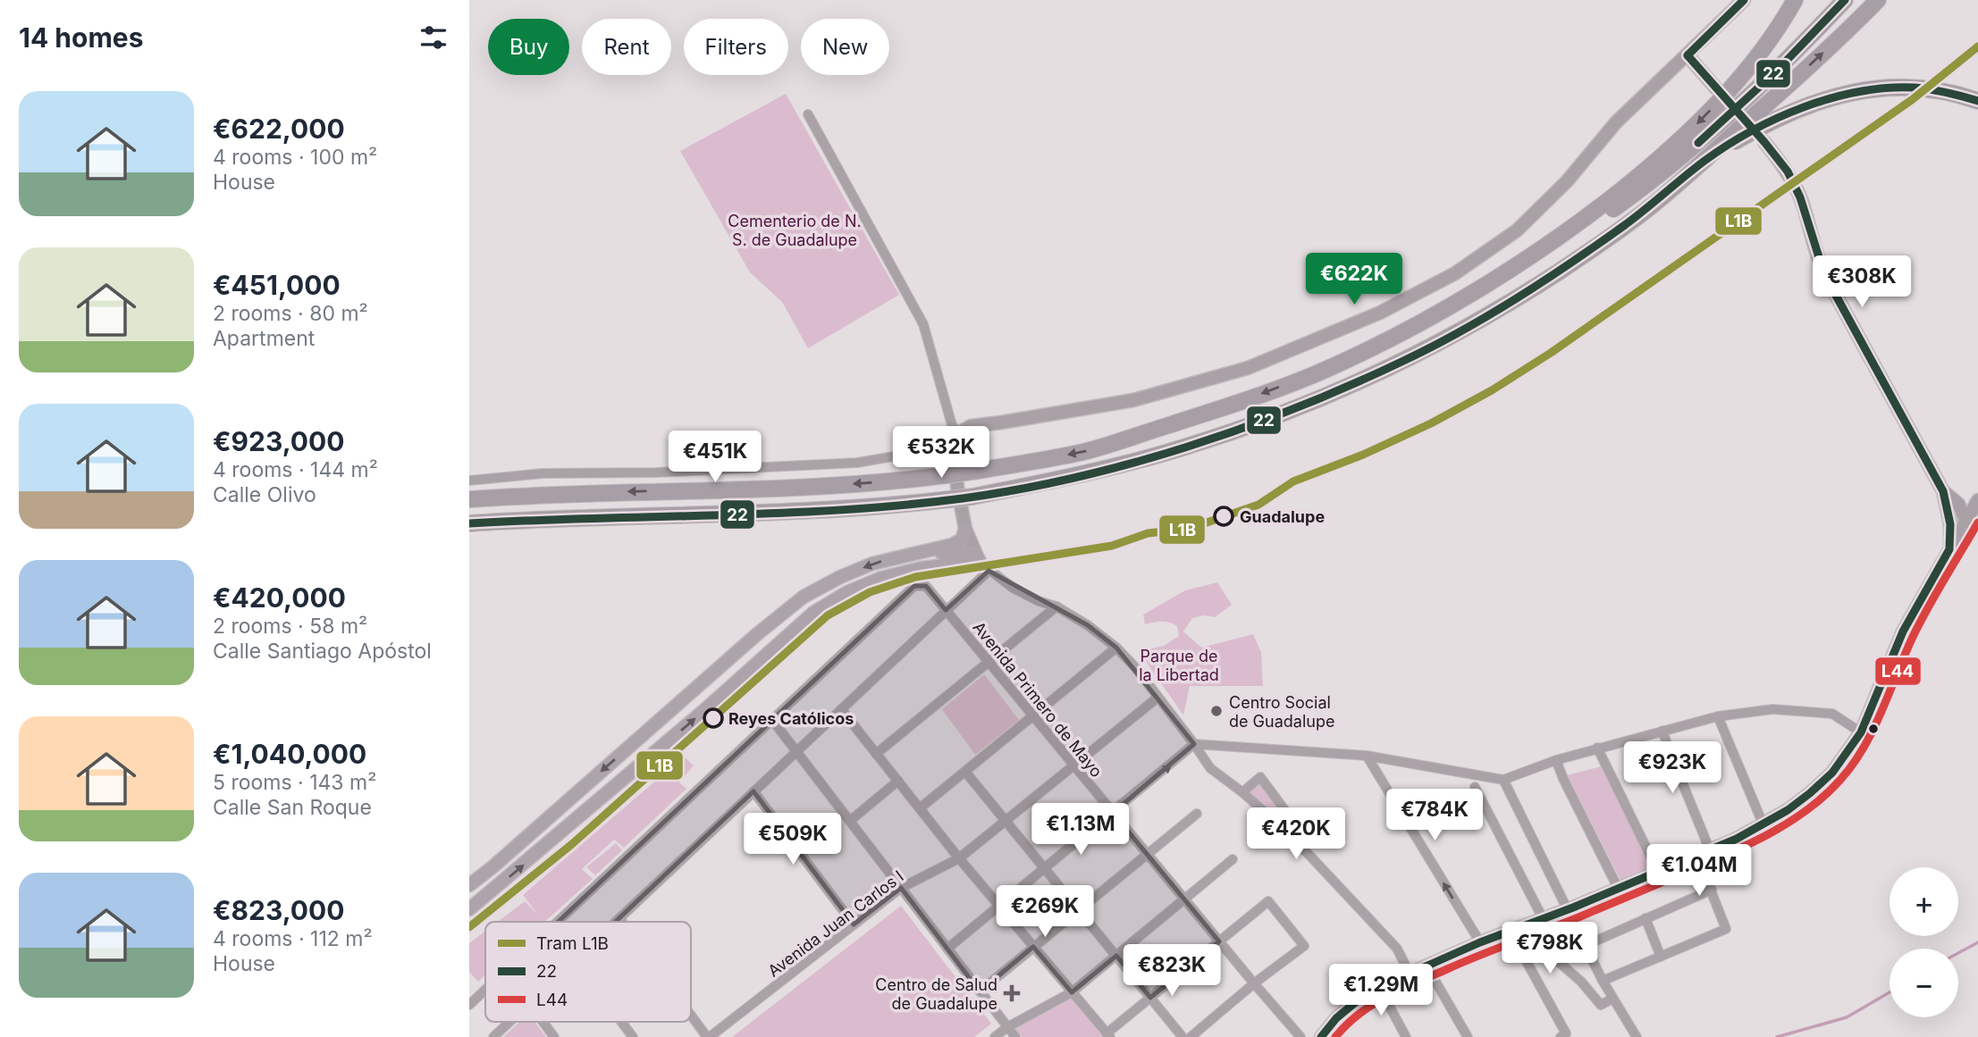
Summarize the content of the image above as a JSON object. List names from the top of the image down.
{
  "streets": {
    "street": ["Avenida Primero de Mayo", "Avenida Juan Carlos I"]
  },
  "crossings": [
    ["Avenida Primero de Mayo", "Avenida Juan Carlos I"]
  ],
  "parks": ["Cementerio de N. S. de Guadalupe", "Parque de la Libertad"],
  "places": {
    "other": ["Guadalupe", "Centro Social de Guadalupe", "Reyes Católicos"],
    "health": ["Centro de Salud de Guadalupe"]
  },
  "lines": ["transit line 22", "tram line L1B", "transit line L44"],
  "legend": ["Tram L1B", "22", "L44"],
  "page": {
    "heading": "14 homes",
    "chip": [
      "Buy",
      "Rent",
      "Filters",
      "New"
    ],
    "list": [
      {
        "name": "€622,000",
        "note": "4 rooms · 100 m² · House"
      },
      {
        "name": "€451,000",
        "note": "2 rooms · 80 m² · Apartment"
      },
      {
        "name": "€923,000",
        "note": "4 rooms · 144 m² · Calle Olivo"
      },
      {
        "name": "€420,000",
        "note": "2 rooms · 58 m² · Calle Santiago Apóstol"
      },
      {
        "name": "€1,040,000",
        "note": "5 rooms · 143 m² · Calle San Roque"
      },
      {
        "name": "€823,000",
        "note": "4 rooms · 112 m² · House"
      }
    ],
    "price": [
      "€622K",
      "€308K",
      "€532K",
      "€451K",
      "€923K",
      "€784K",
      "€1.13M",
      "€420K",
      "€509K",
      "€1.04M",
      "€269K",
      "€798K",
      "€823K",
      "€1.29M"
    ],
    "map_buttons": ["+", "−"]
  }
}
